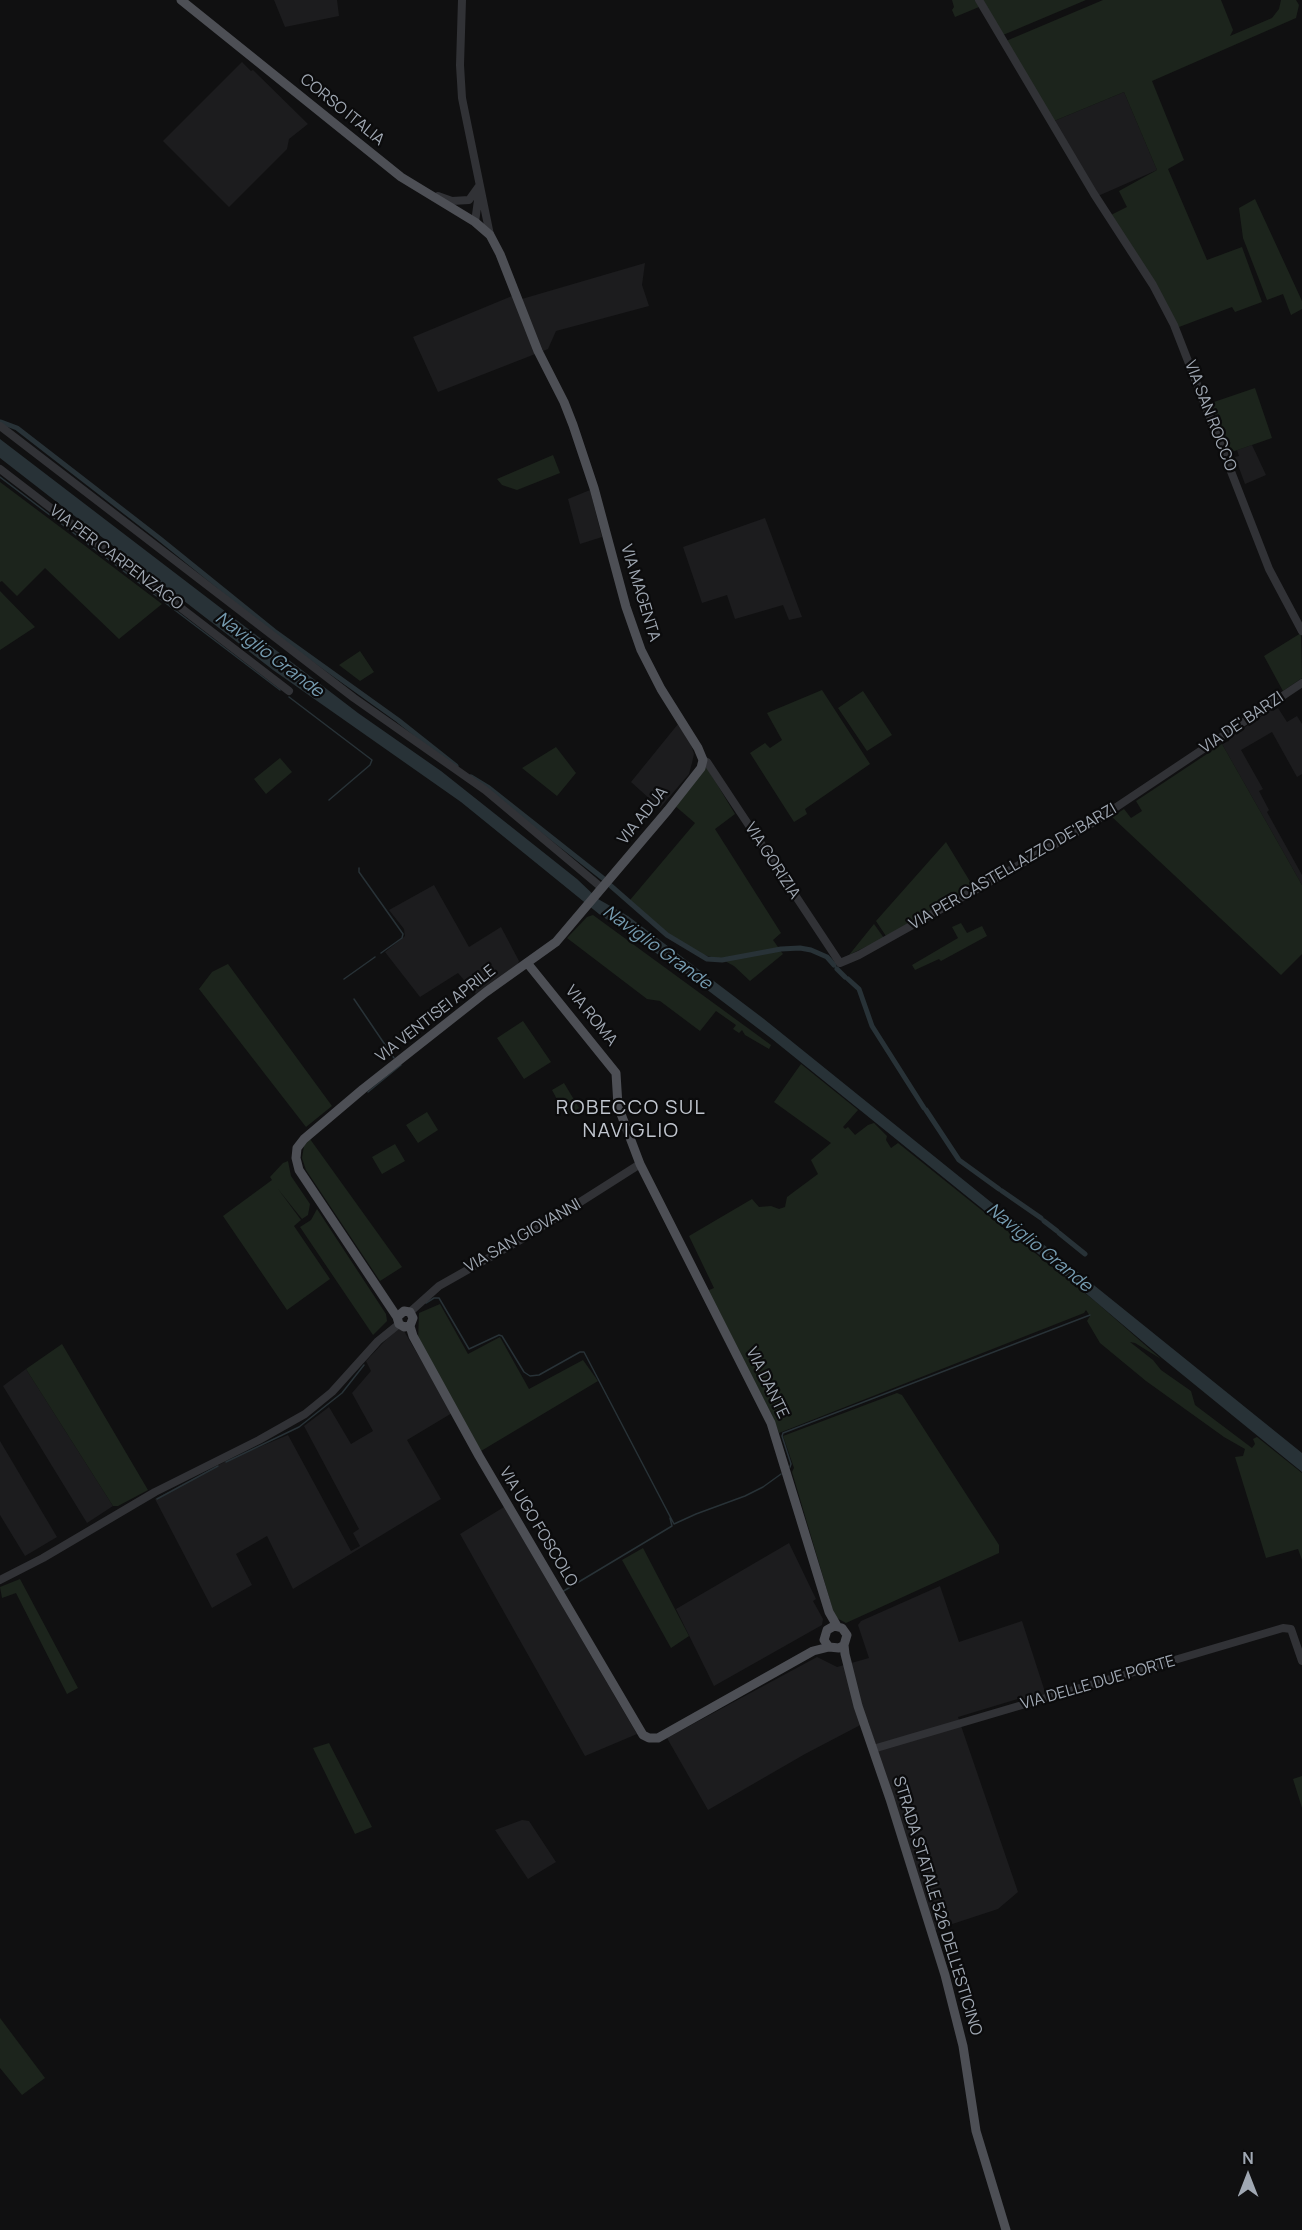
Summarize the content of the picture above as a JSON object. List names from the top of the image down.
{
  "streets": {
    "main road": [
      "CORSO ITALIA",
      "VIA MAGENTA",
      "VIA ADUA",
      "VIA VENTISEI APRILE",
      "VIA ROMA",
      "VIA DANTE",
      "VIA UGO FOSCOLO",
      "STRADA STATALE 526 DELL'ESTICINO"
    ],
    "street": [
      "VIA SAN ROCCO",
      "VIA PER CARPENZAGO",
      "VIA DE' BARZI",
      "VIA GORIZIA",
      "VIA PER CASTELLAZZO DE'BARZI",
      "VIA SAN GIOVANNI",
      "VIA DELLE DUE PORTE"
    ]
  },
  "crossings": [
    ["CORSO ITALIA", "VIA MAGENTA"],
    ["VIA MAGENTA", "VIA ADUA"],
    ["VIA MAGENTA", "VIA GORIZIA"],
    ["VIA DE' BARZI", "VIA PER CASTELLAZZO DE'BARZI"],
    ["VIA ADUA", "VIA GORIZIA"],
    ["VIA GORIZIA", "VIA PER CASTELLAZZO DE'BARZI"],
    ["VIA VENTISEI APRILE", "VIA ROMA"],
    ["VIA VENTISEI APRILE", "VIA SAN GIOVANNI"],
    ["VIA VENTISEI APRILE", "VIA UGO FOSCOLO"],
    ["VIA ROMA", "VIA DANTE"],
    ["VIA SAN GIOVANNI", "VIA DANTE"],
    ["VIA SAN GIOVANNI", "VIA UGO FOSCOLO"],
    ["VIA DANTE", "STRADA STATALE 526 DELL'ESTICINO"],
    ["VIA DELLE DUE PORTE", "STRADA STATALE 526 DELL'ESTICINO"]
  ],
  "districts": ["ROBECCO SUL NAVIGLIO"],
  "water": ["Naviglio Grande"],
  "north": "top"
}
